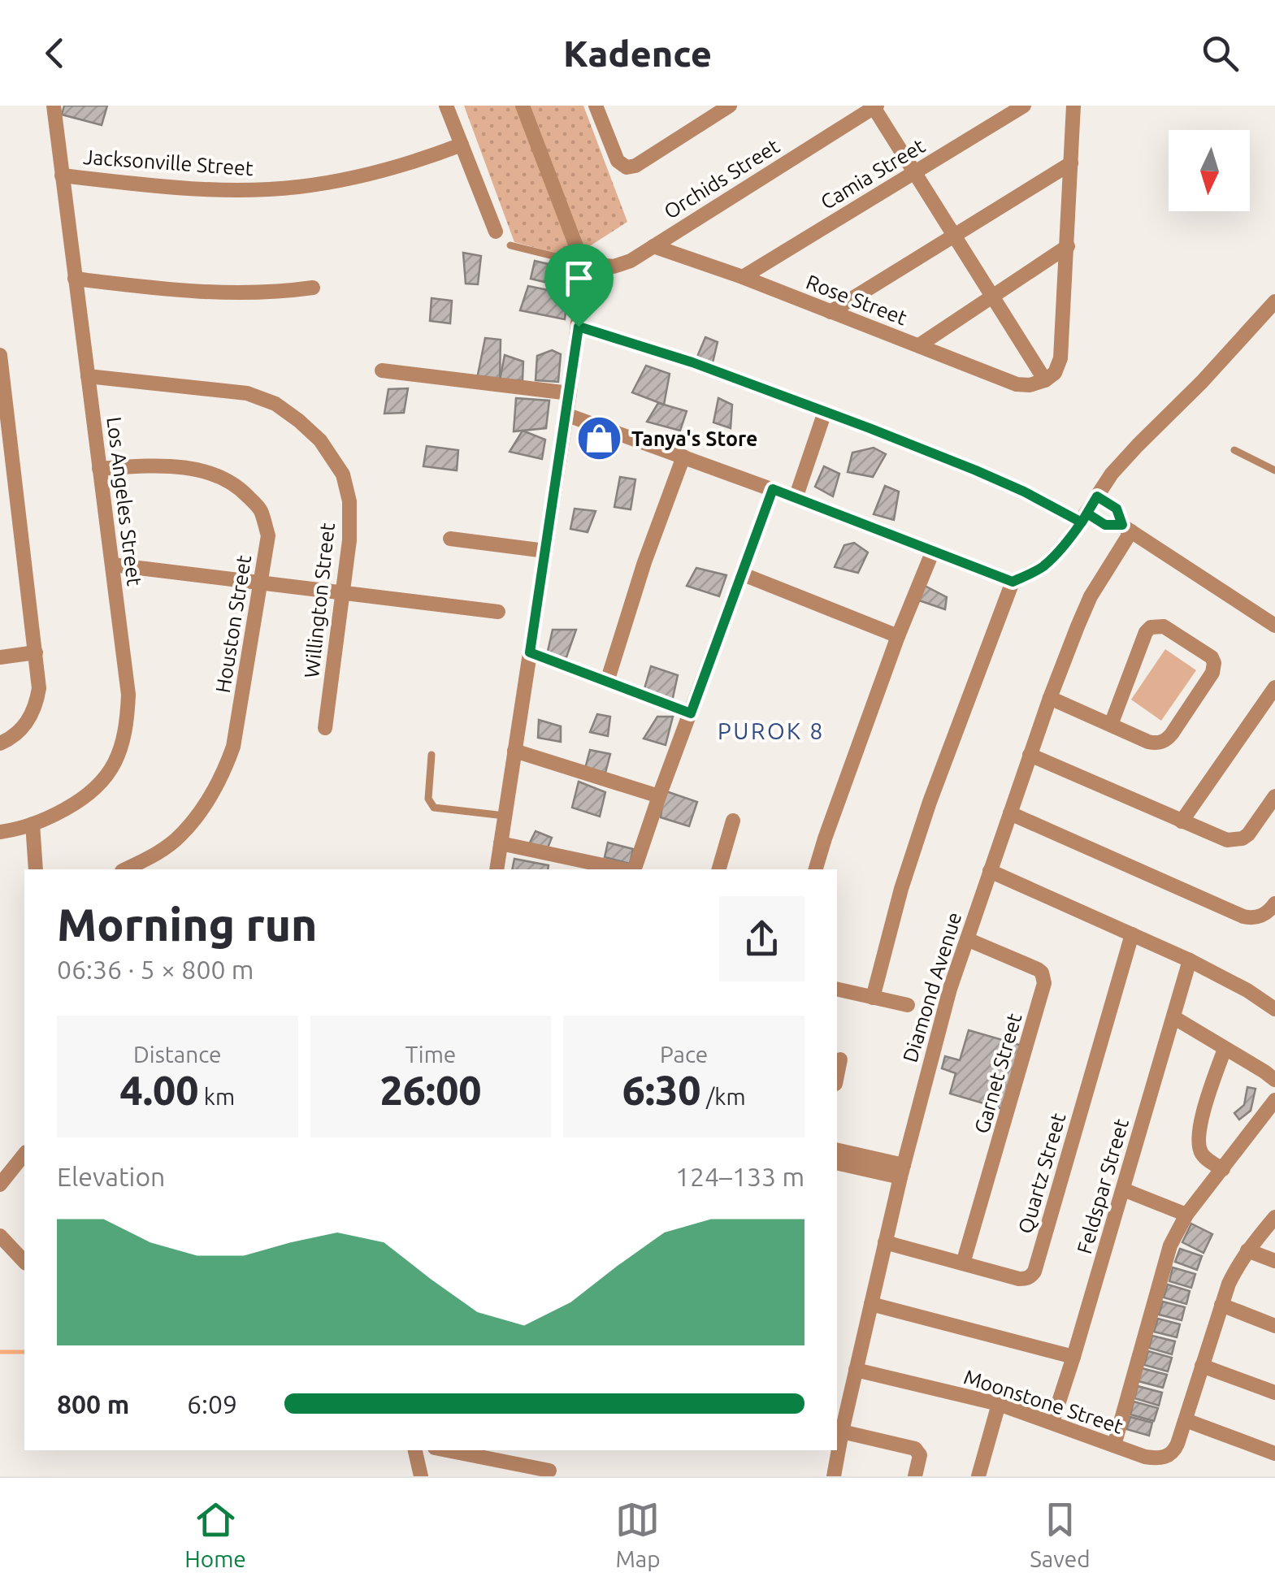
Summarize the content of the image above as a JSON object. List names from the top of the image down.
{
  "streets": {
    "street": [
      "Jacksonville Street",
      "Camia Street",
      "Orchids Street",
      "Rose Street",
      "Los Angeles Street",
      "Willington Street",
      "Houston Street",
      "Diamond Avenue",
      "Garnet Street",
      "Quartz Street",
      "Feldspar Street",
      "Moonstone Street"
    ]
  },
  "crossings": [
    ["Jacksonville Street", "Los Angeles Street"],
    ["Camia Street", "Rose Street"],
    ["Orchids Street", "Rose Street"],
    ["Los Angeles Street", "Willington Street"],
    ["Los Angeles Street", "Houston Street"],
    ["Diamond Avenue", "Garnet Street"],
    ["Diamond Avenue", "Quartz Street"],
    ["Diamond Avenue", "Moonstone Street"],
    ["Garnet Street", "Quartz Street"],
    ["Feldspar Street", "Moonstone Street"]
  ],
  "districts": ["PUROK 8"],
  "places": {
    "shop": ["Tanya's Store"]
  },
  "north": "bottom",
  "page": {
    "header": "Kadence",
    "heading": ["Morning run", "06:36 · 5 × 800 m"],
    "stats": [
      ["Distance", "4.00 km"],
      ["Time", "26:00"],
      ["Pace", "6:30 /km"]
    ],
    "chart": ["Elevation", "124–133 m"],
    "list": [
      {
        "name": "800 m",
        "note": "6:09"
      }
    ],
    "tabs": ["Home", "Map", "Saved"]
  }
}
